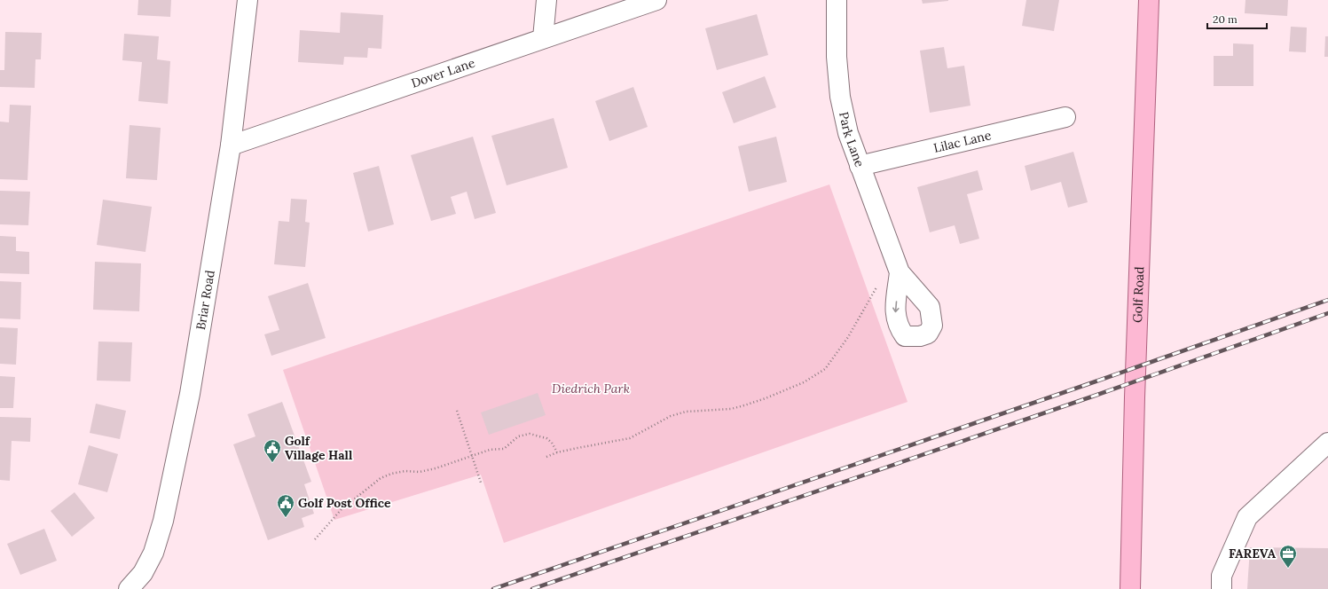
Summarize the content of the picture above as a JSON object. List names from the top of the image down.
{
  "streets": {
    "main road": ["Golf Road"],
    "street": [
      "Dover Lane",
      "Park Lane",
      "Lilac Lane",
      "Briar Road"
    ]
  },
  "crossings": [
    ["Dover Lane", "Briar Road"],
    ["Park Lane", "Lilac Lane"]
  ],
  "parks": ["Diedrich Park"],
  "places": {
    "public building": ["Golf Village Hall", "Golf Post Office"],
    "office": ["FAREVA"]
  },
  "scale_bar": "20 m"
}
